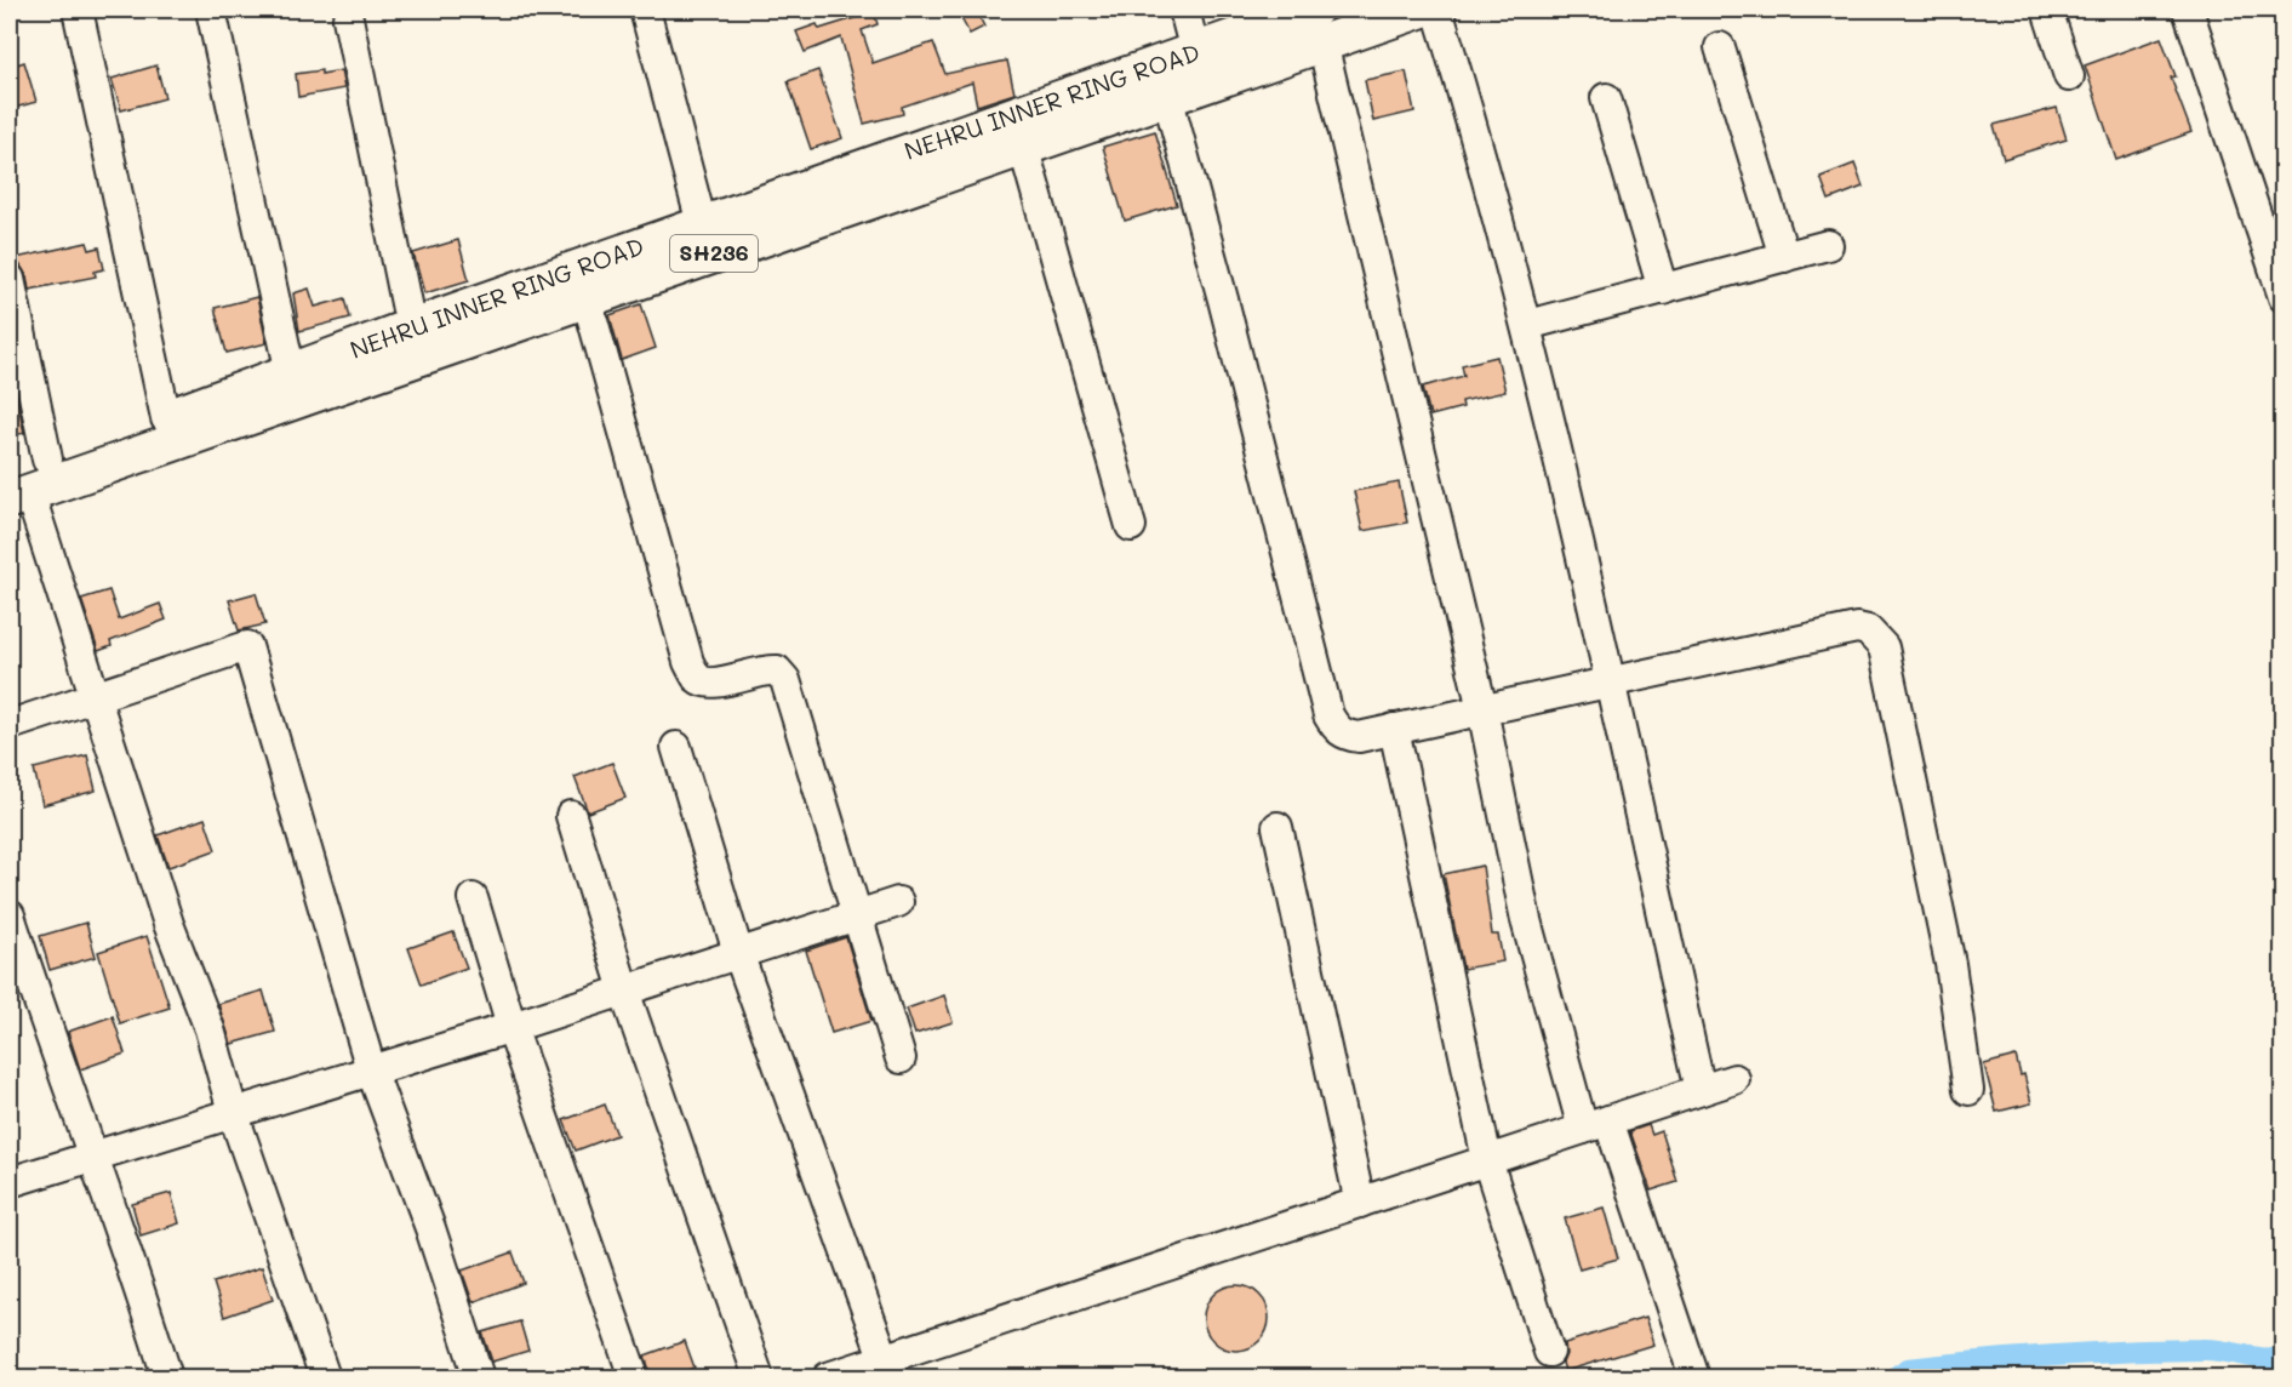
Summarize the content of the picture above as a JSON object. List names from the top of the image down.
{
  "streets": {
    "main road": ["NEHRU INNER RING ROAD", "SH236"]
  },
  "crossings": [
    ["NEHRU INNER RING ROAD", "SH236"]
  ]
}
